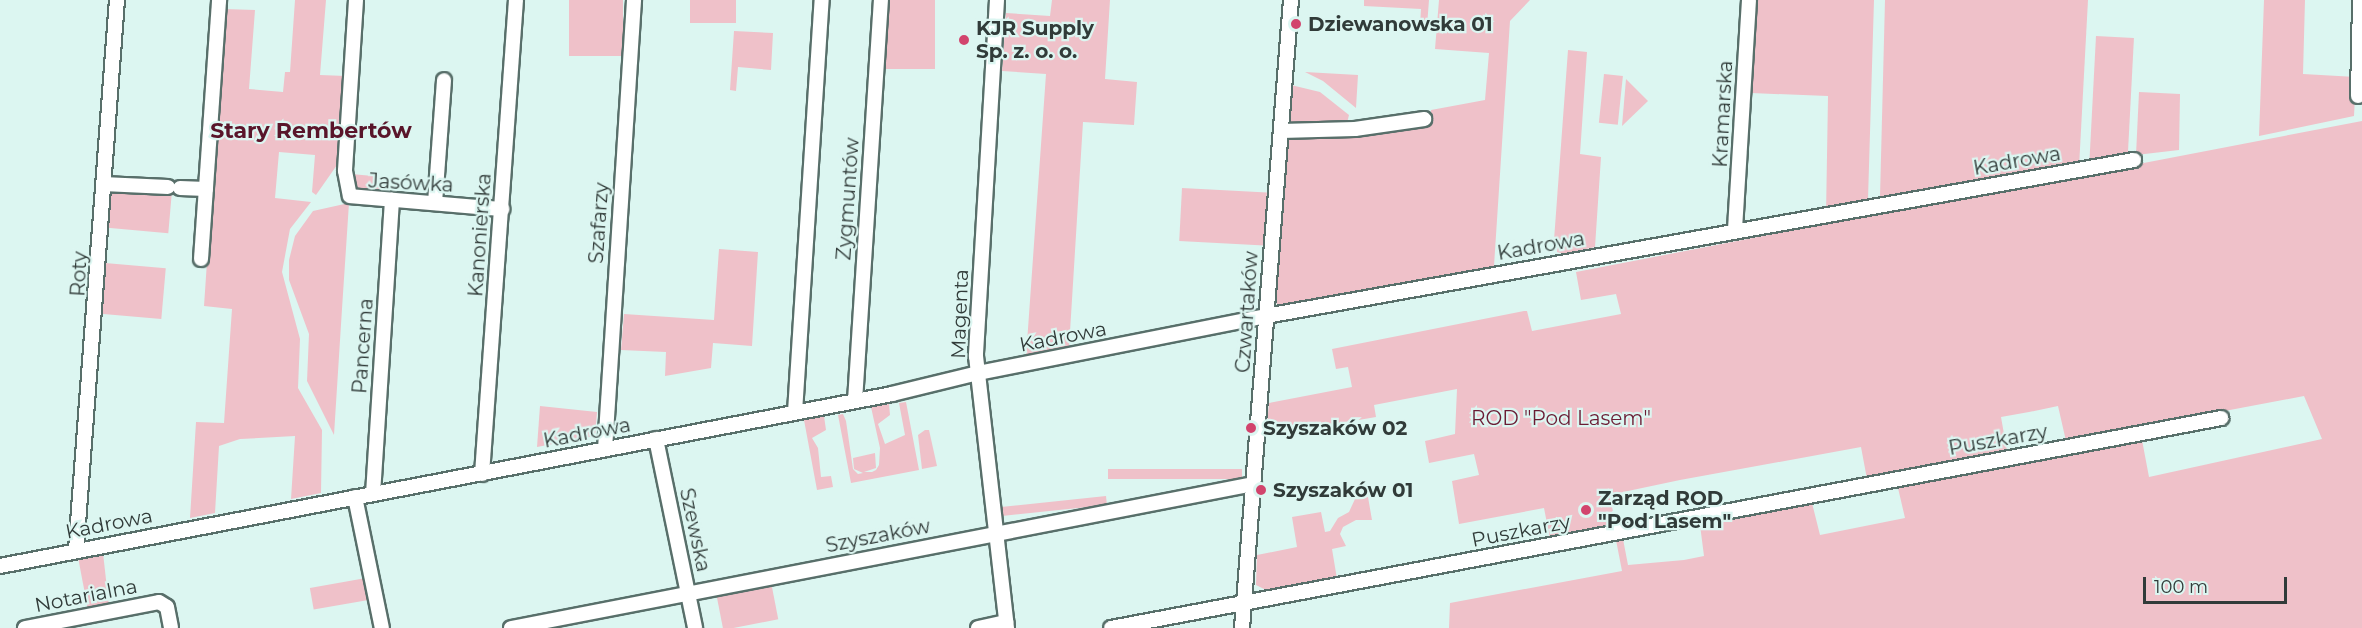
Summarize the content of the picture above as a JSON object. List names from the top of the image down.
{
  "streets": {
    "street": [
      "Kramarska",
      "Kadrowa",
      "Jasówka",
      "Zygmuntów",
      "Szafarzy",
      "Kanonierska",
      "Roty",
      "Czwartaków",
      "Magenta",
      "Pancerna",
      "Puszkarzy",
      "Szewska",
      "Szyszaków",
      "Notarialna"
    ]
  },
  "crossings": [
    ["Kramarska", "Kadrowa"],
    ["Kadrowa", "Zygmuntów"],
    ["Kadrowa", "Szafarzy"],
    ["Kadrowa", "Kanonierska"],
    ["Kadrowa", "Roty"],
    ["Kadrowa", "Czwartaków"],
    ["Kadrowa", "Magenta"],
    ["Kadrowa", "Pancerna"],
    ["Kadrowa", "Szewska"],
    ["Jasówka", "Kanonierska"],
    ["Jasówka", "Pancerna"],
    ["Czwartaków", "Puszkarzy"],
    ["Czwartaków", "Szyszaków"],
    ["Magenta", "Szyszaków"],
    ["Szewska", "Szyszaków"]
  ],
  "districts": ["Stary Rembertów"],
  "parks": ["ROD \"Pod Lasem\""],
  "places": [
    "Dziewanowska 01",
    "KJR Supply Sp. z. o. o.",
    "Szyszaków 02",
    "Szyszaków 01",
    "Zarząd ROD \"Pod Lasem\""
  ],
  "scale_bar": "100 m"
}
